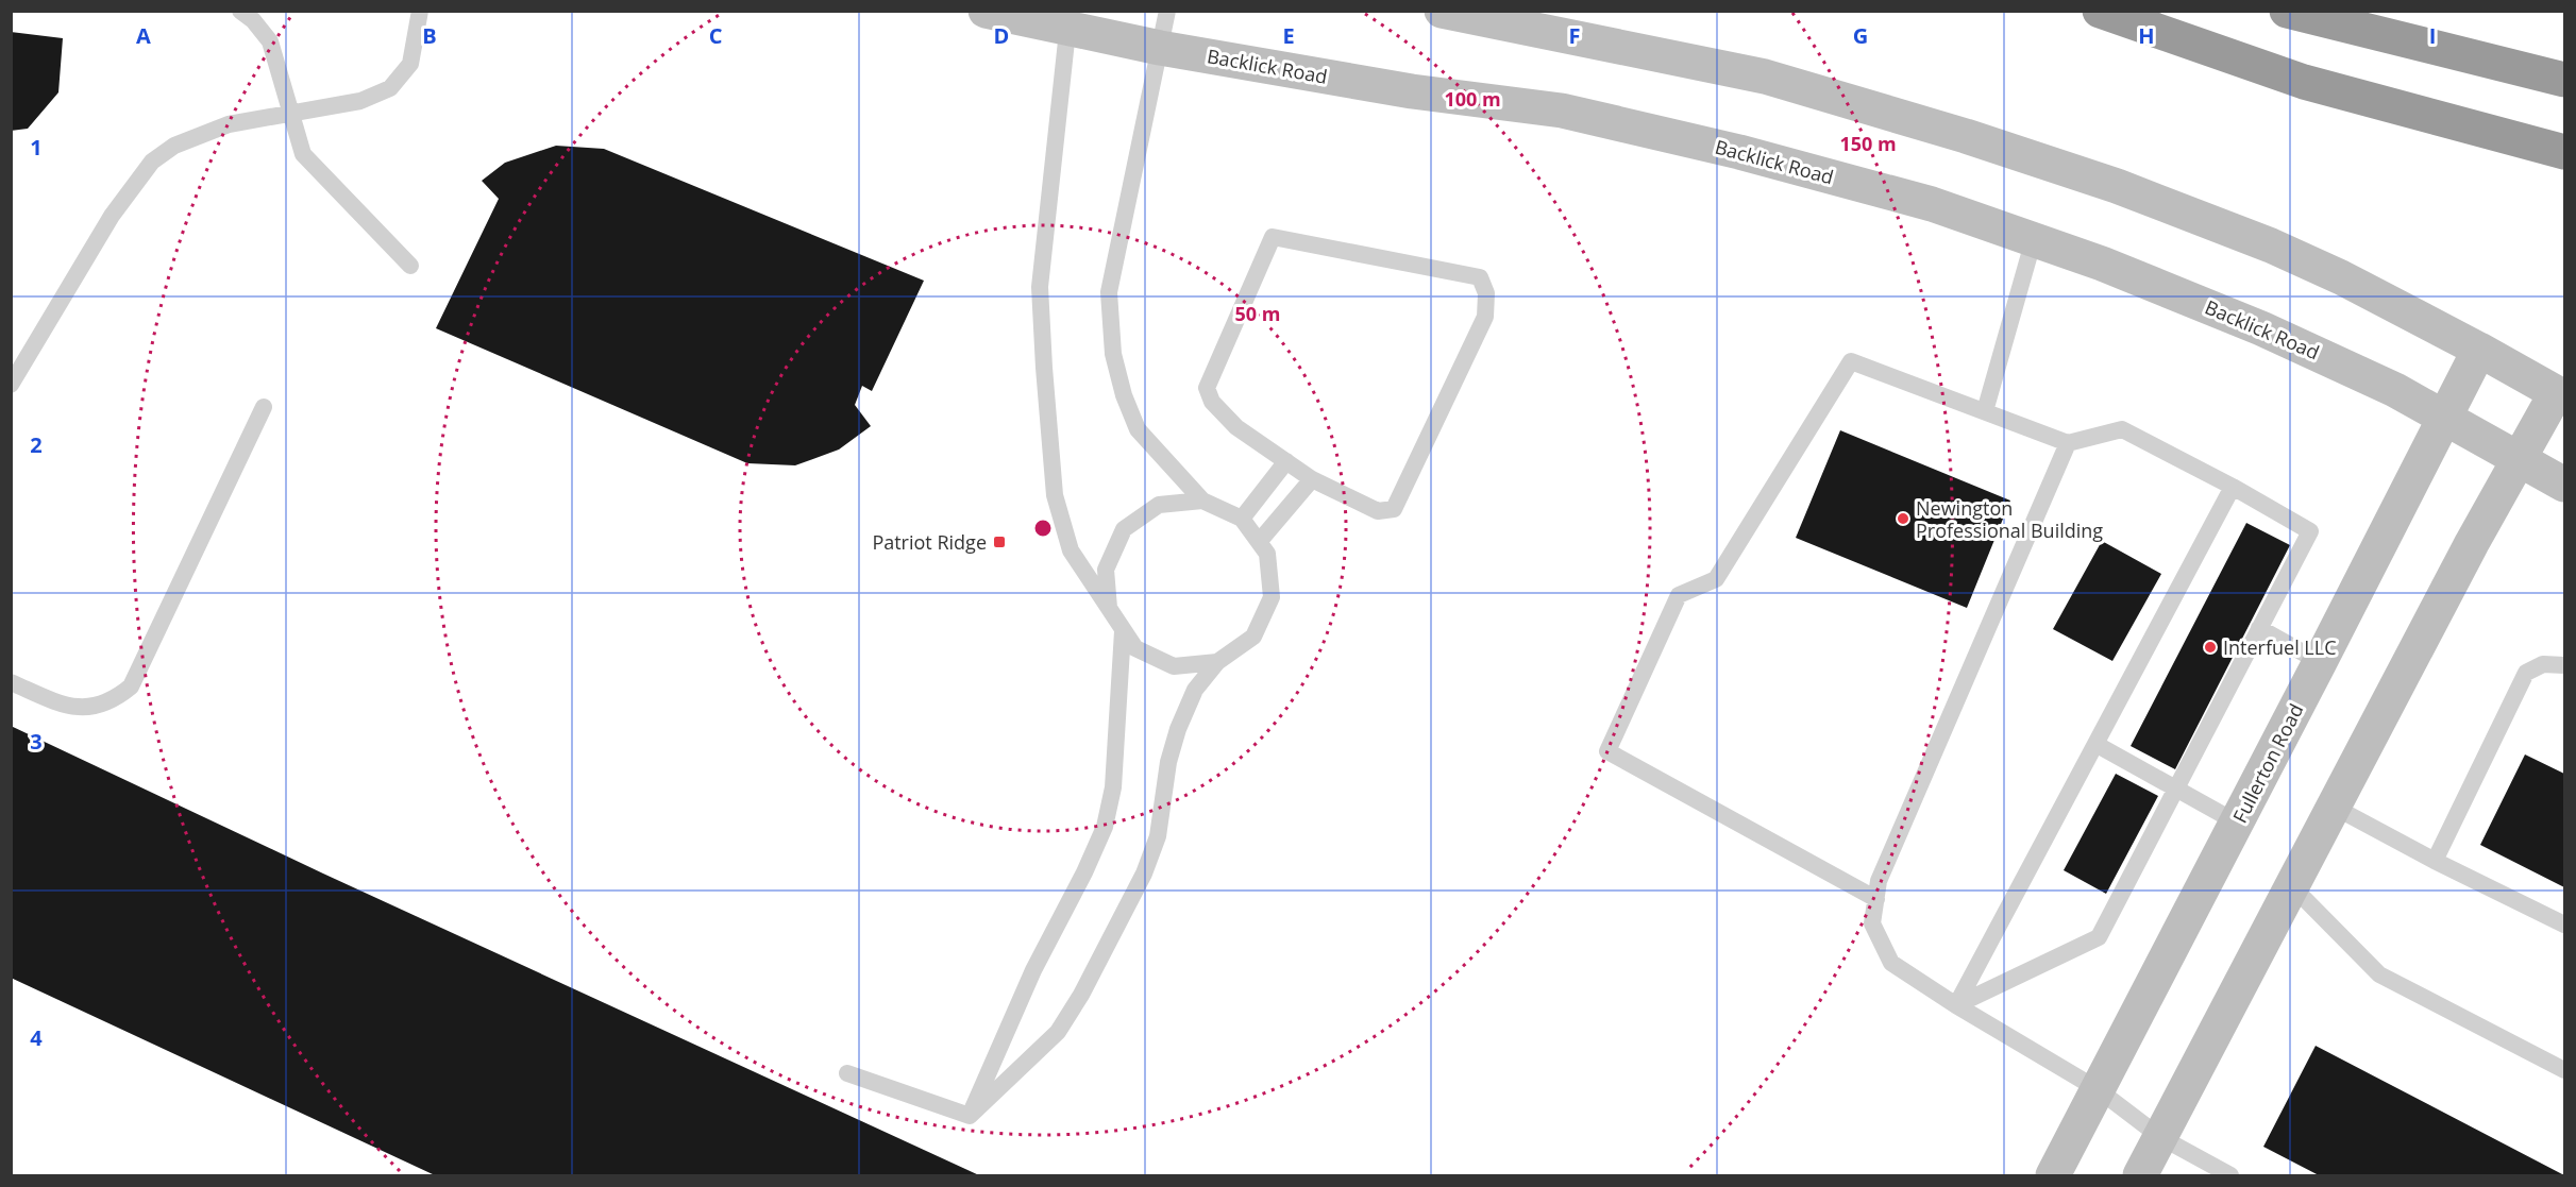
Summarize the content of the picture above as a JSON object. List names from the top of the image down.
{
  "streets": {
    "main road": ["Backlick Road", "Fullerton Road"]
  },
  "crossings": [
    ["Backlick Road", "Fullerton Road"]
  ],
  "places": {
    "other": ["Newington Professional Building", "Interfuel LLC"],
    "transit": ["Patriot Ridge"]
  },
  "grid": {
    "columns": [
      "A",
      "B",
      "C",
      "D",
      "E",
      "F",
      "G",
      "H",
      "I"
    ],
    "rows": [
      "1",
      "2",
      "3",
      "4"
    ]
  },
  "rings": ["100 m", "150 m", "50 m"]
}
